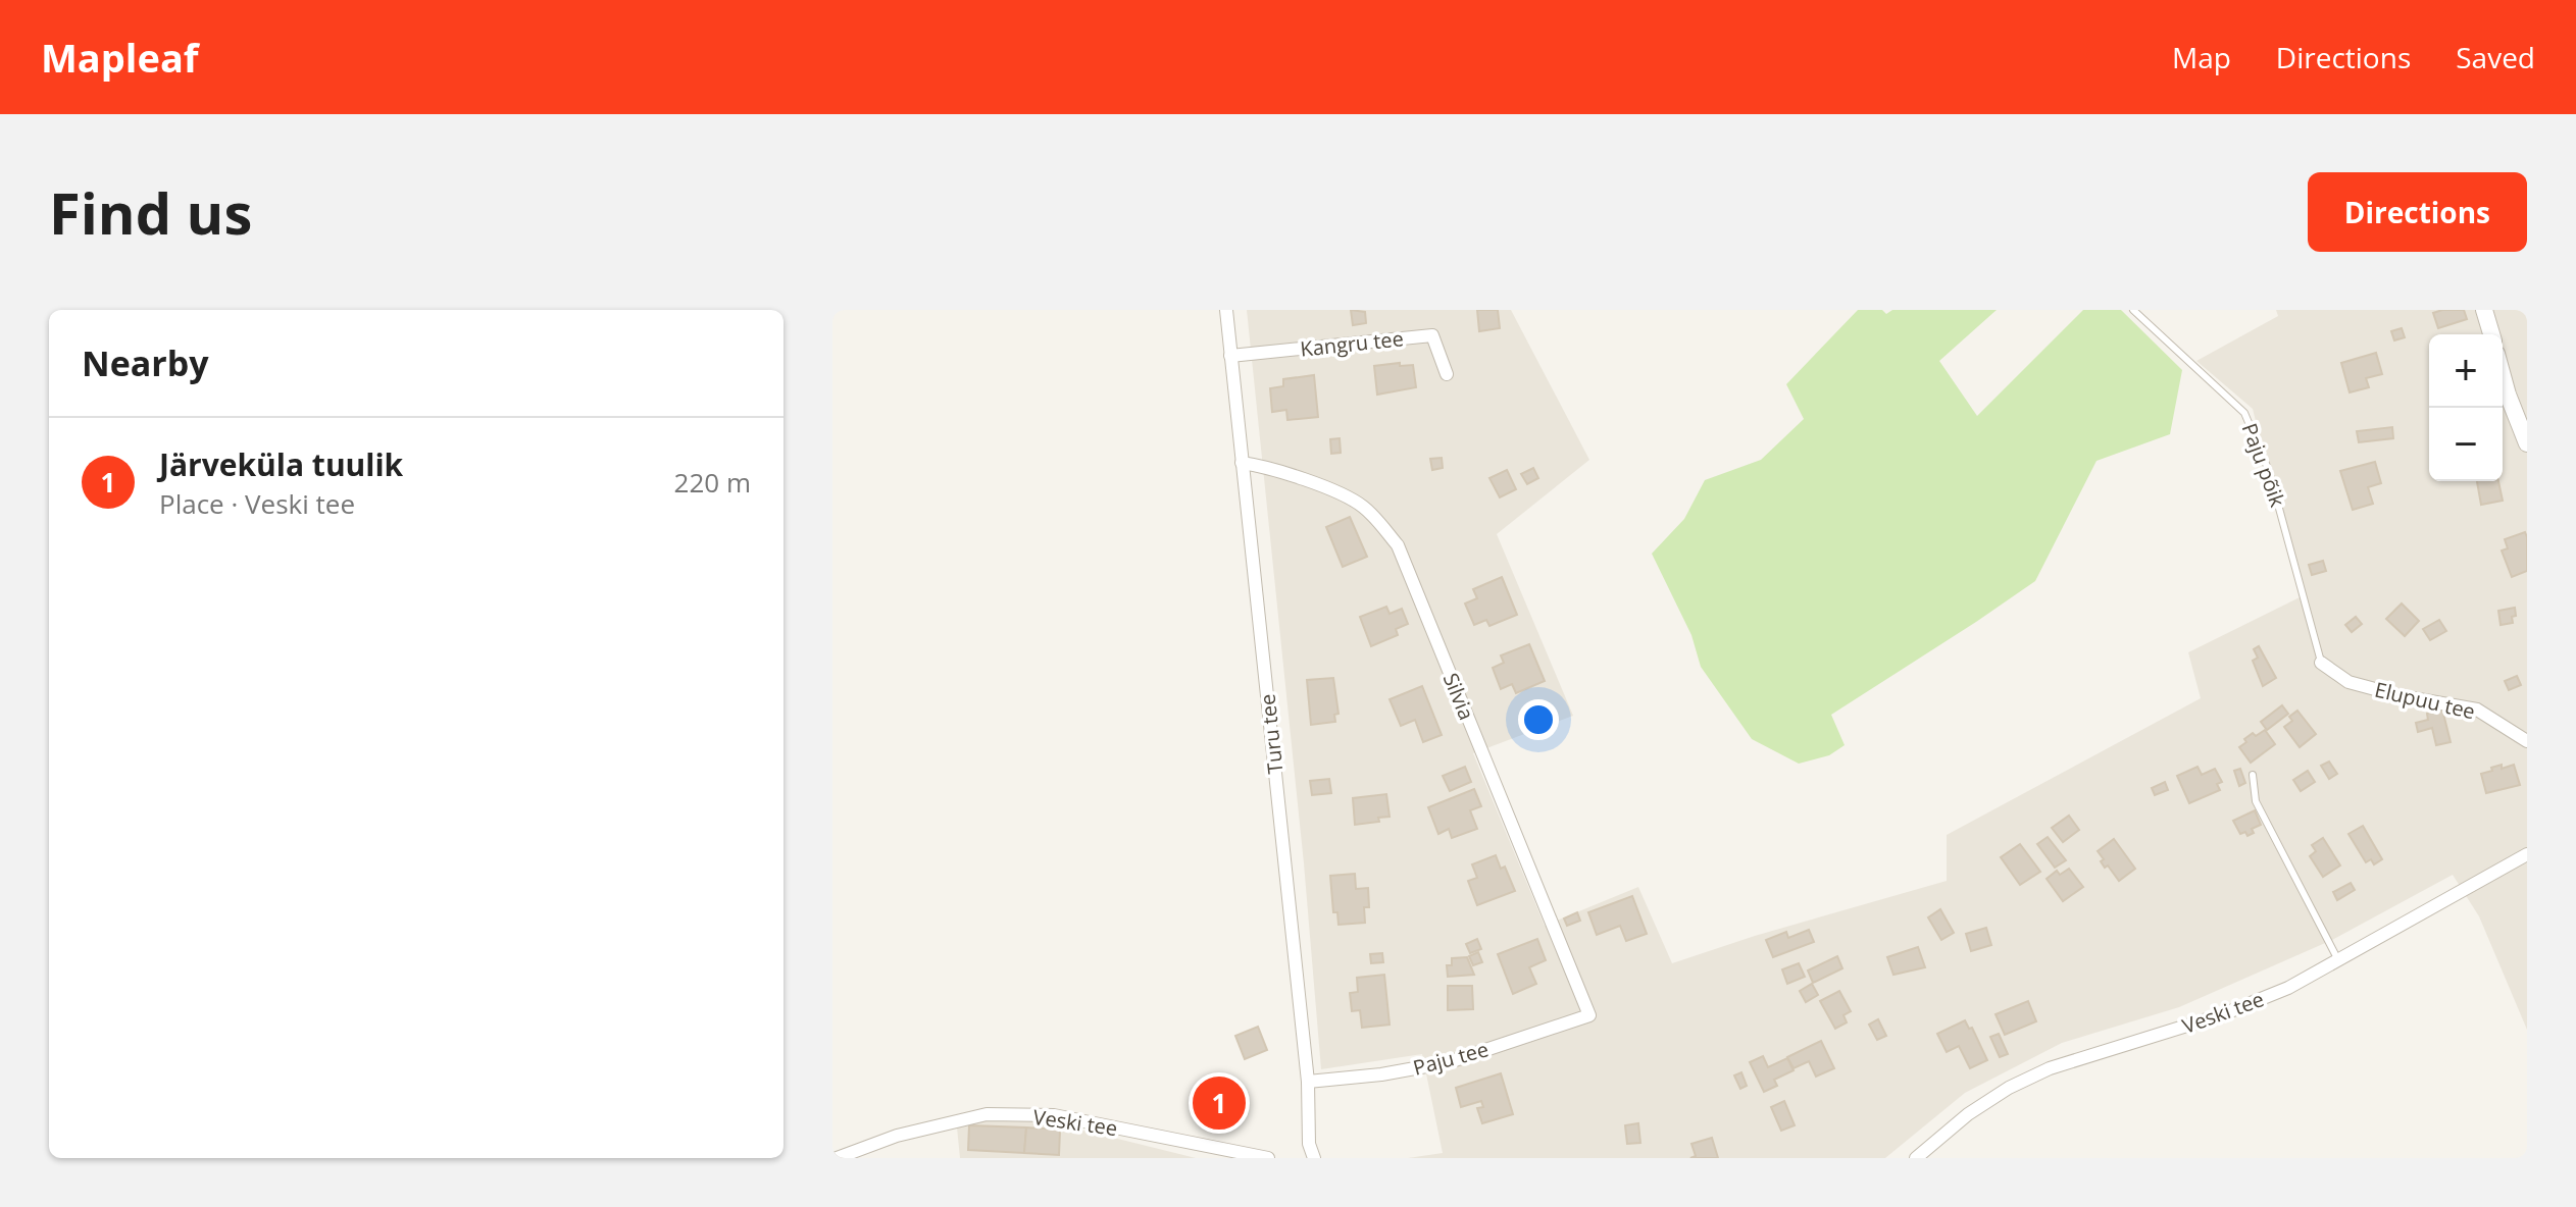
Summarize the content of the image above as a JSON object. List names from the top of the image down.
{
  "streets": {
    "street": [
      "Kangru tee",
      "Silvia",
      "Elupuu tee",
      "Turu tee",
      "Veski tee",
      "Paju tee"
    ],
    "lane": ["Paju põik"]
  },
  "crossings": [
    ["Kangru tee", "Turu tee"],
    ["Paju põik", "Elupuu tee"],
    ["Silvia", "Turu tee"],
    ["Silvia", "Paju tee"],
    ["Turu tee", "Paju tee"]
  ],
  "page": {
    "header": "Mapleaf",
    "nav": ["Map", "Directions", "Saved"],
    "buttons": "Directions",
    "title": "Find us",
    "heading": "Nearby",
    "map_buttons": ["+", "−"],
    "list": [
      {
        "mark": "1",
        "name": "Järveküla tuulik",
        "note": "Place · Veski tee",
        "value": "220 m"
      }
    ],
    "pins": "1"
  }
}
